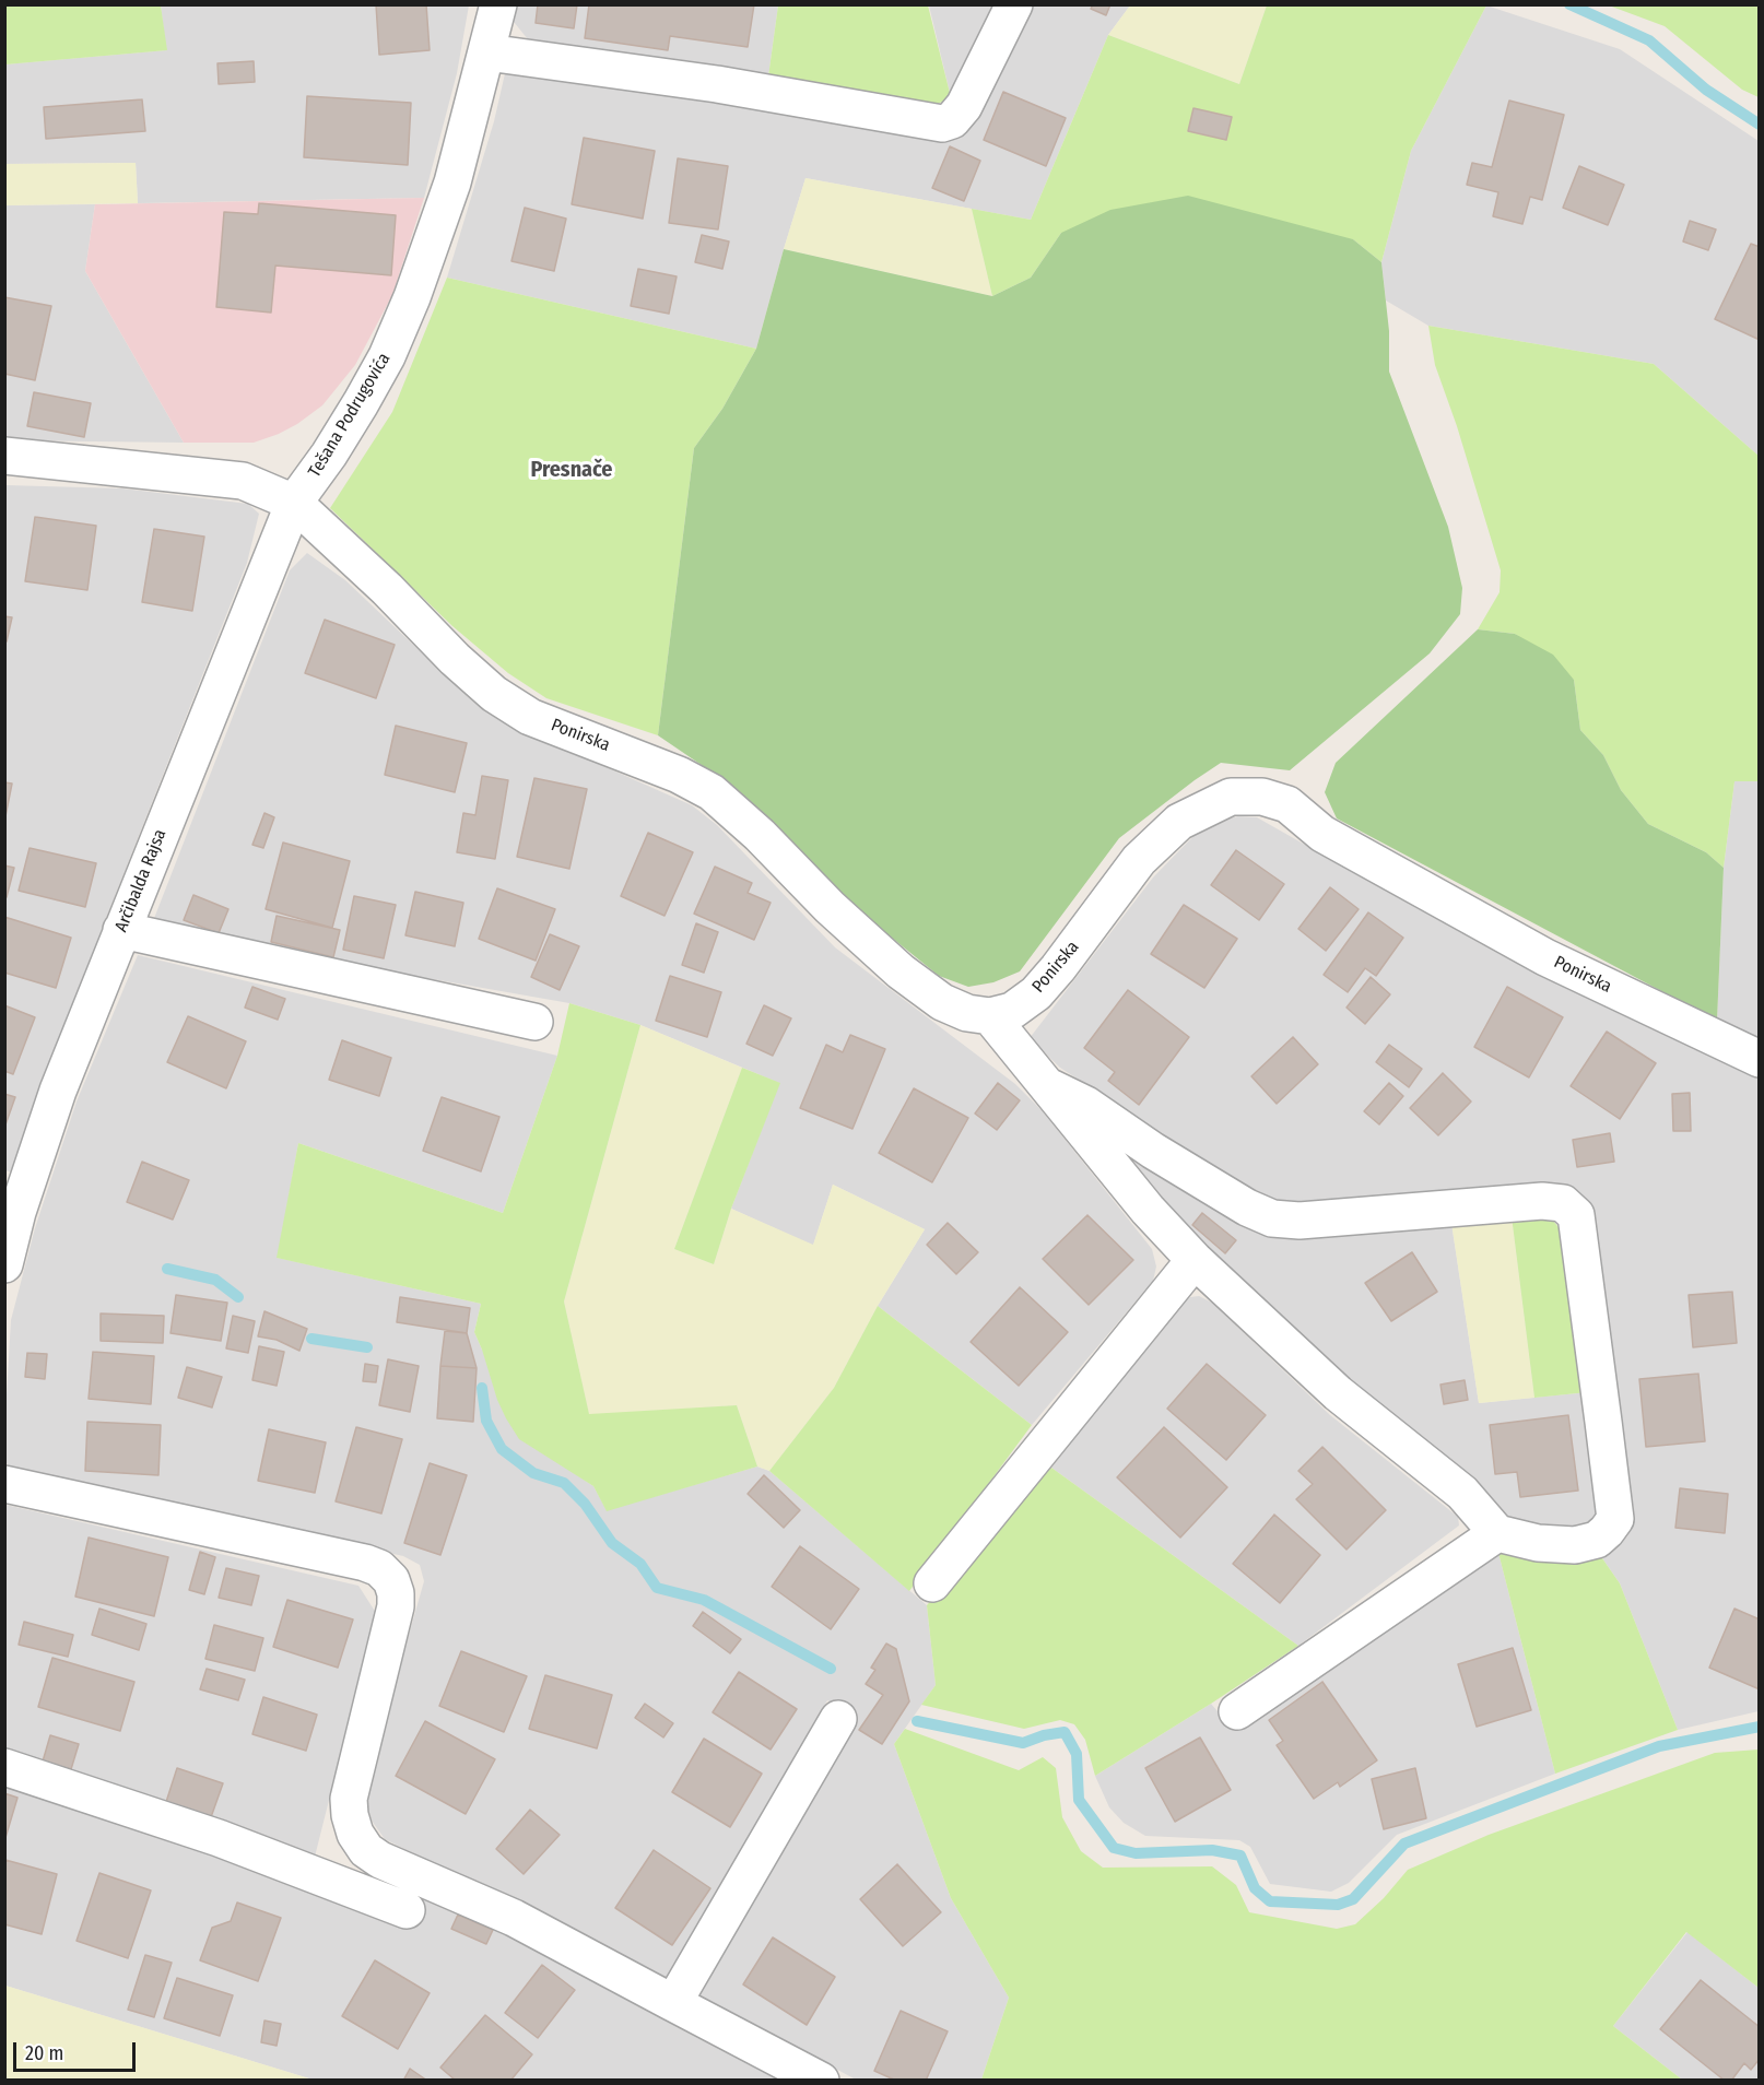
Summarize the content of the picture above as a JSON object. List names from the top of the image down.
{
  "streets": {
    "street": ["Tešana Podrugovića", "Ponirska", "Arčibalda Rajsa"]
  },
  "crossings": [
    ["Tešana Podrugovića", "Ponirska"],
    ["Tešana Podrugovića", "Arčibalda Rajsa"],
    ["Ponirska", "Arčibalda Rajsa"]
  ],
  "districts": ["Presnače"],
  "scale_bar": "20 m"
}
